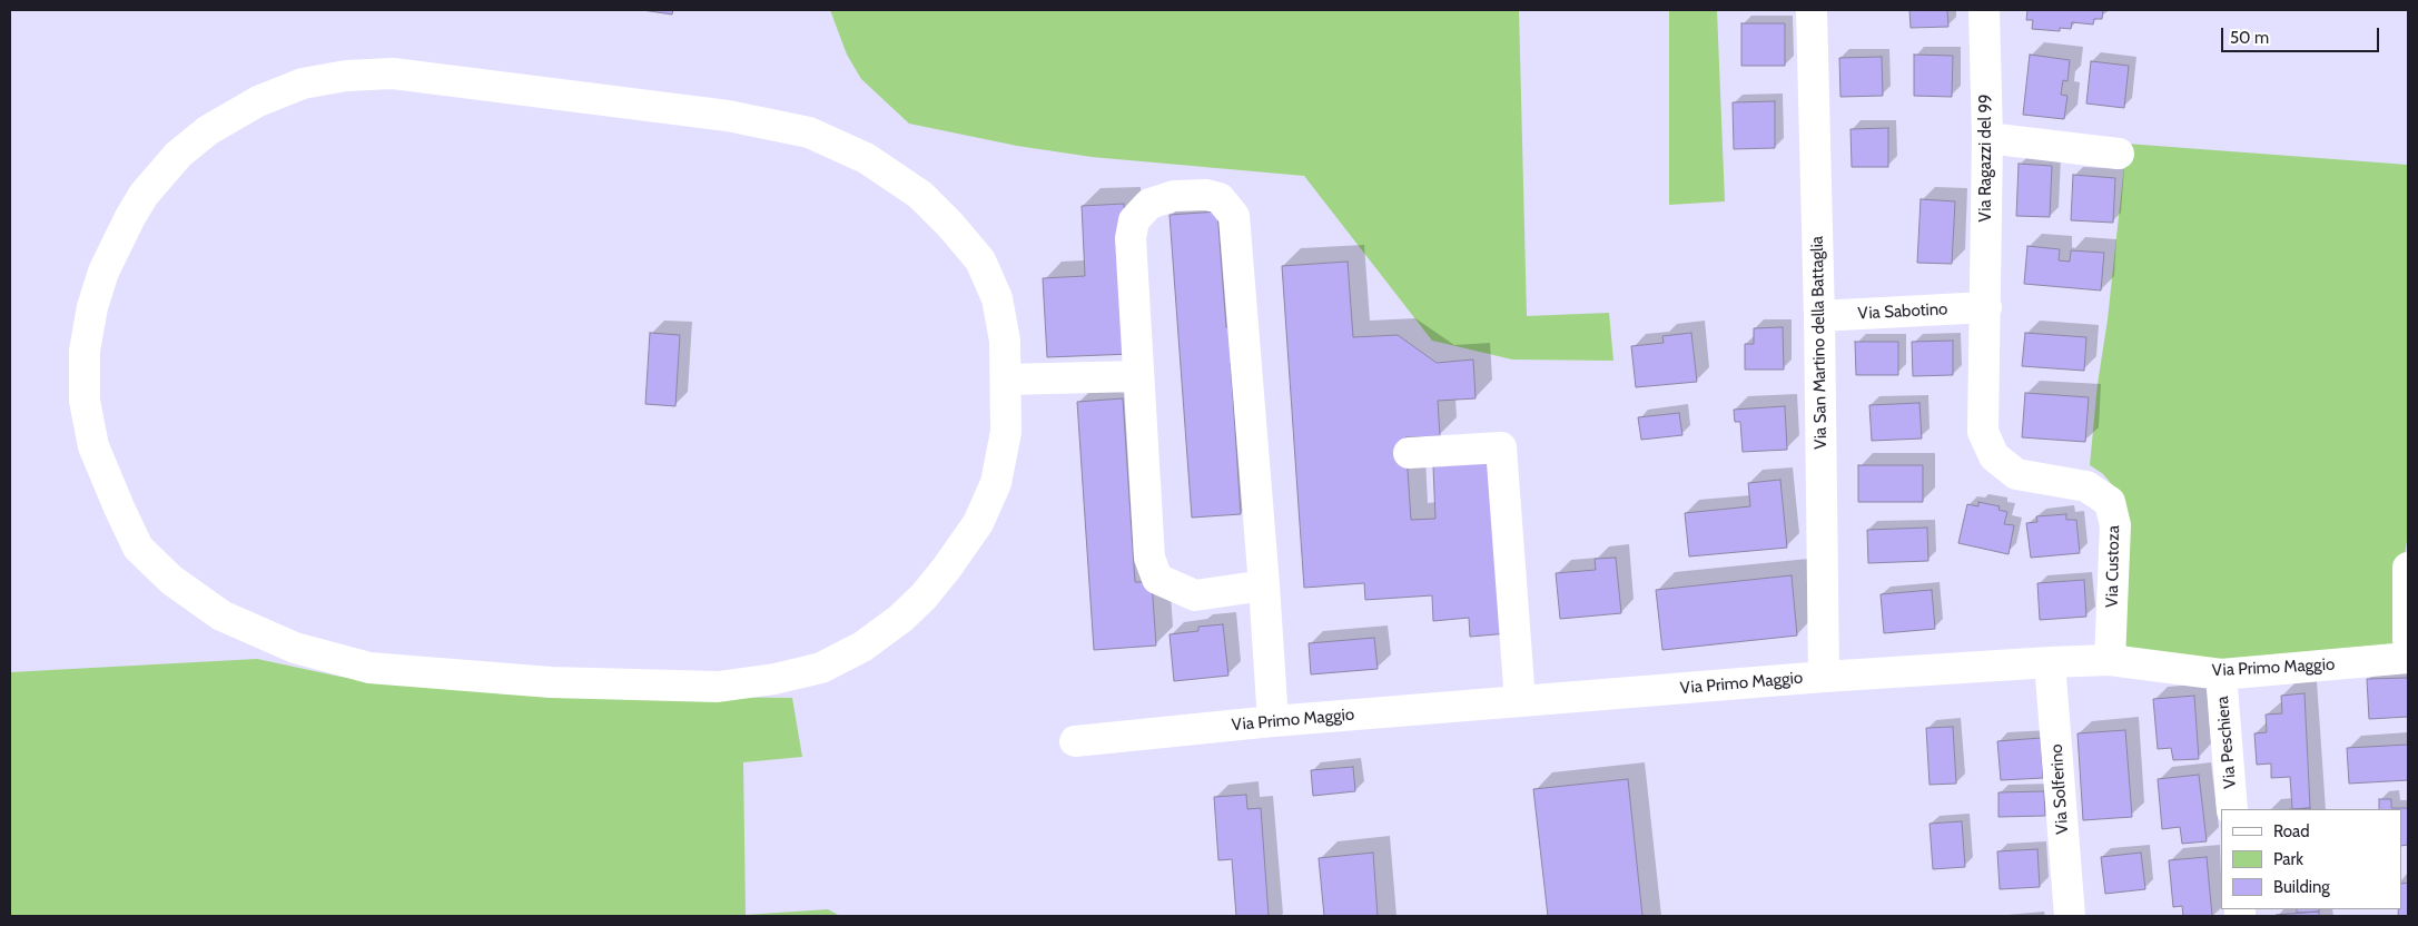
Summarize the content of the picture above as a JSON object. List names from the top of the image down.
{
  "streets": {
    "street": [
      "Via Ragazzi del 99",
      "Via Sabotino",
      "Via San Martino della Battaglia",
      "Via Custoza",
      "Via Primo Maggio",
      "Via Peschiera",
      "Via Solferino"
    ]
  },
  "crossings": [
    ["Via Ragazzi del 99", "Via Sabotino"],
    ["Via Ragazzi del 99", "Via Custoza"],
    ["Via Sabotino", "Via San Martino della Battaglia"],
    ["Via San Martino della Battaglia", "Via Primo Maggio"],
    ["Via Custoza", "Via Primo Maggio"],
    ["Via Primo Maggio", "Via Peschiera"],
    ["Via Primo Maggio", "Via Solferino"]
  ],
  "legend": ["Road", "Park", "Building"],
  "scale_bar": "50 m"
}
